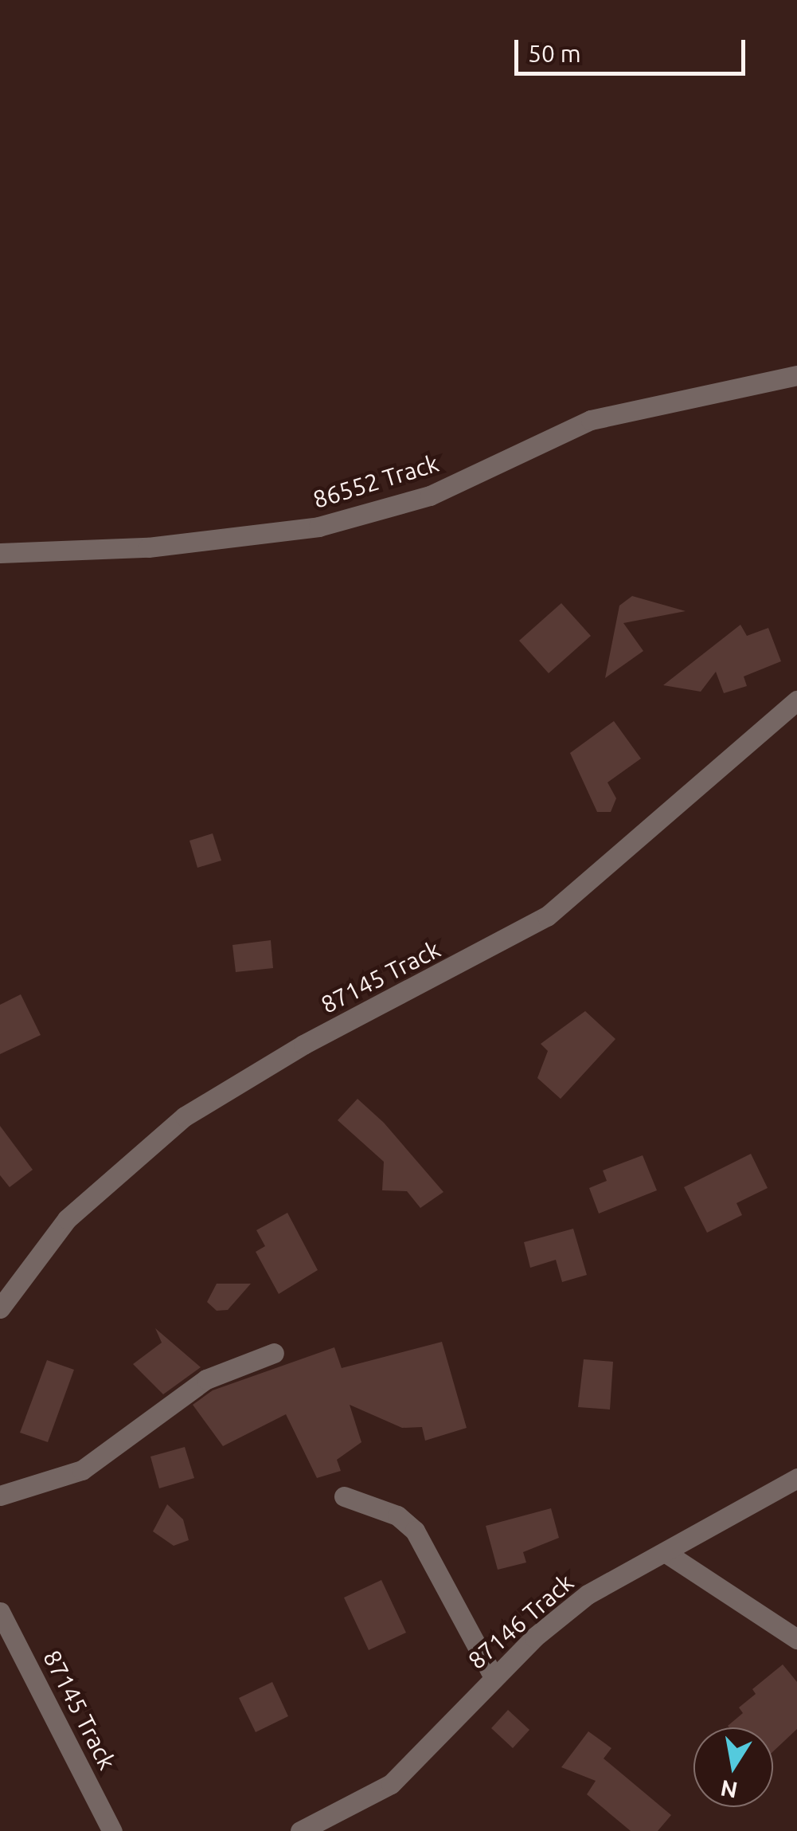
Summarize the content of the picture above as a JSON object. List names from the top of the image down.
{
  "streets": {
    "street": ["86552 Track", "87145 Track", "87146 Track"]
  },
  "scale_bar": "50 m",
  "north": "bottom"
}
